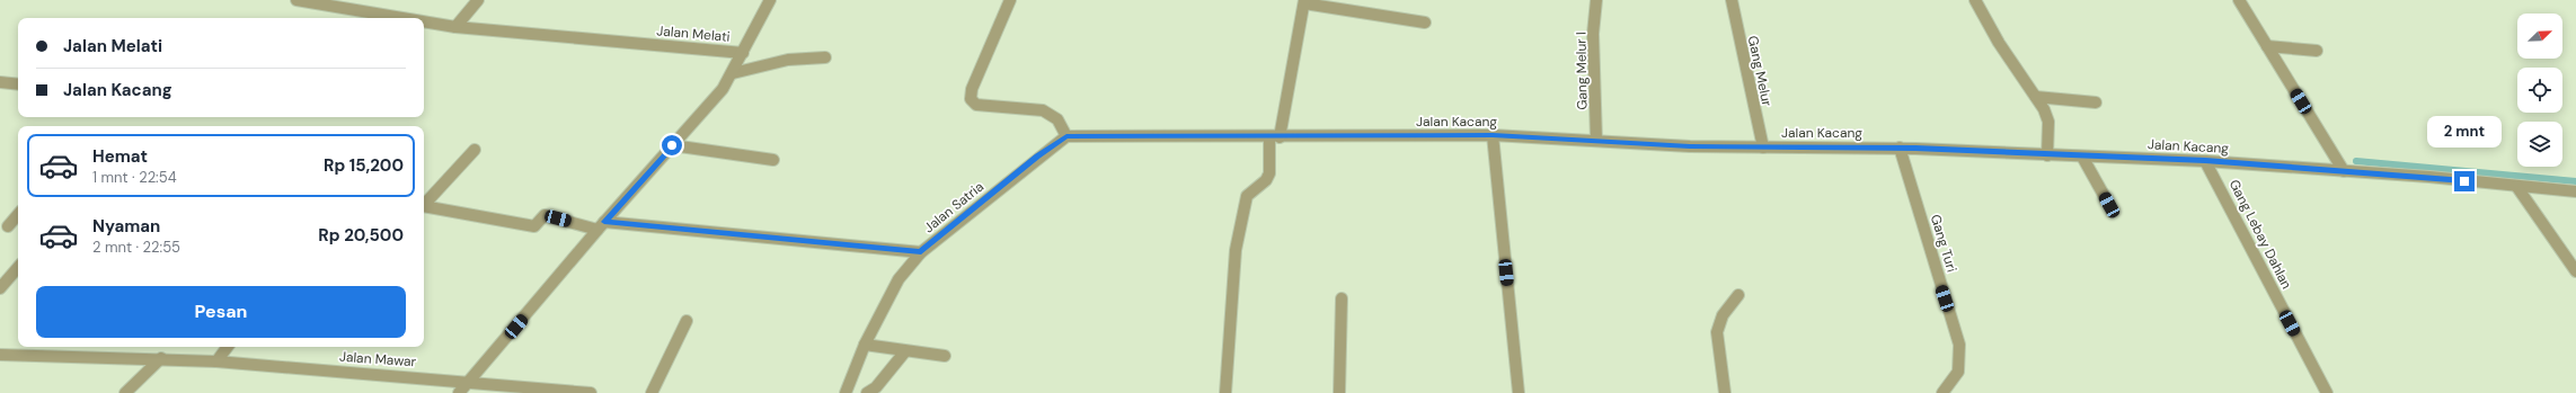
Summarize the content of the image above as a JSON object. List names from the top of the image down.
{
  "streets": {
    "street": [
      "Jalan Melati",
      "Gang Melur I",
      "Gang Melur",
      "Jalan Kacang",
      "Jalan Satria",
      "Gang Lebay Dahlan",
      "Gang Turi",
      "Jalan Mawar"
    ]
  },
  "crossings": [
    ["Jalan Melati", "Jalan Mawar"],
    ["Gang Melur I", "Jalan Kacang"],
    ["Gang Melur", "Jalan Kacang"],
    ["Jalan Kacang", "Jalan Satria"],
    ["Jalan Kacang", "Gang Lebay Dahlan"],
    ["Jalan Kacang", "Gang Turi"]
  ],
  "north": "top right",
  "page": {
    "banner": ["Jalan Melati", "Jalan Kacang"],
    "bubble": "2 mnt",
    "list": [
      {
        "name": "Hemat",
        "note": "1 mnt · 22:54",
        "value": "Rp 15,200"
      },
      {
        "name": "Nyaman",
        "note": "2 mnt · 22:55",
        "value": "Rp 20,500"
      }
    ],
    "buttons": "Pesan"
  }
}
